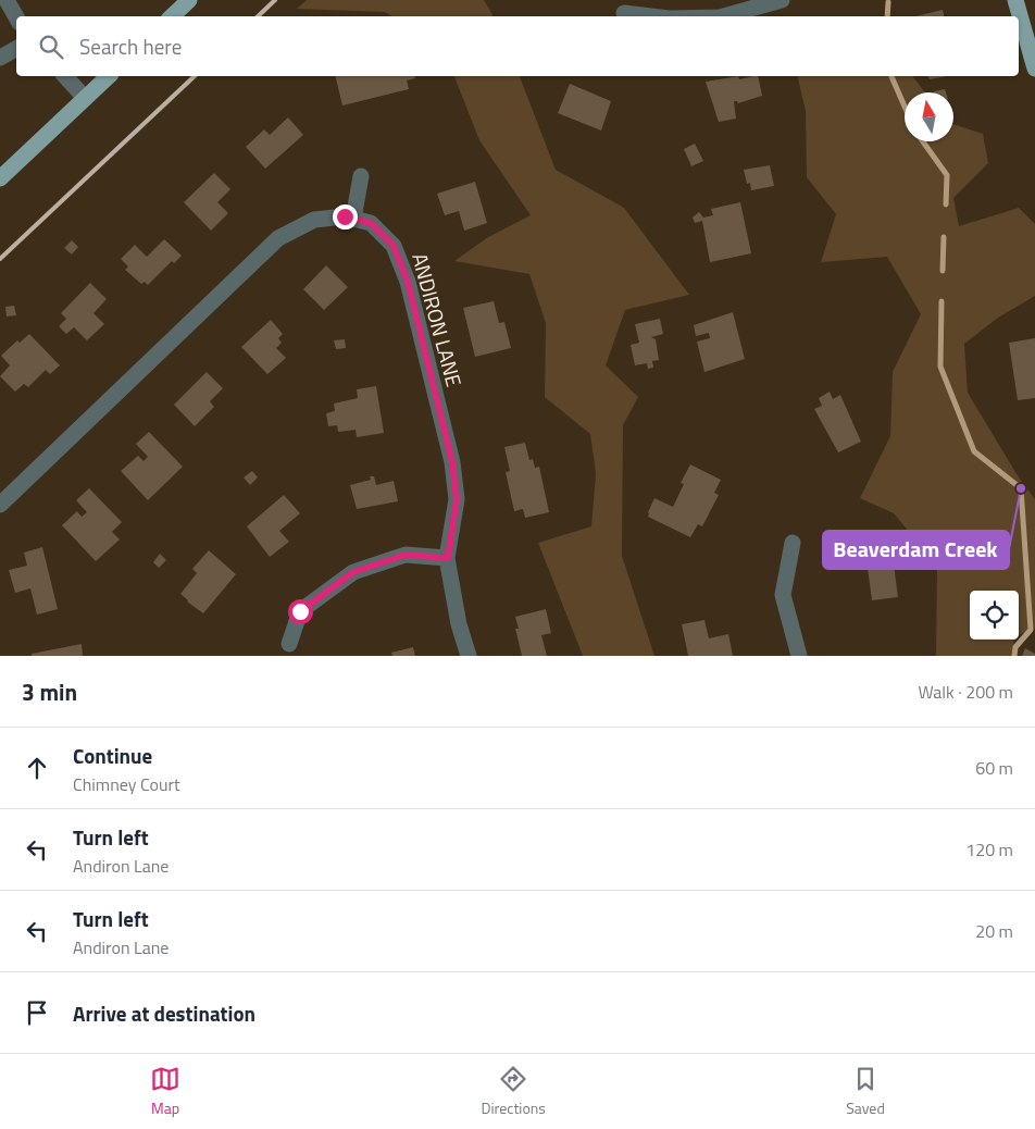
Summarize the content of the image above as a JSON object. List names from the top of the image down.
{
  "streets": {
    "street": ["ANDIRON LANE"]
  },
  "places": ["Beaverdam Creek"],
  "north": "top",
  "page": {
    "search": "Search here",
    "heading": ["3 min", "Walk · 200 m"],
    "list": [
      ["Continue", "Chimney Court", "60 m"],
      ["Turn left", "Andiron Lane", "120 m"],
      ["Turn left", "Andiron Lane", "20 m"],
      "Arrive at destination"
    ],
    "nav": ["Map", "Directions", "Saved"]
  }
}
